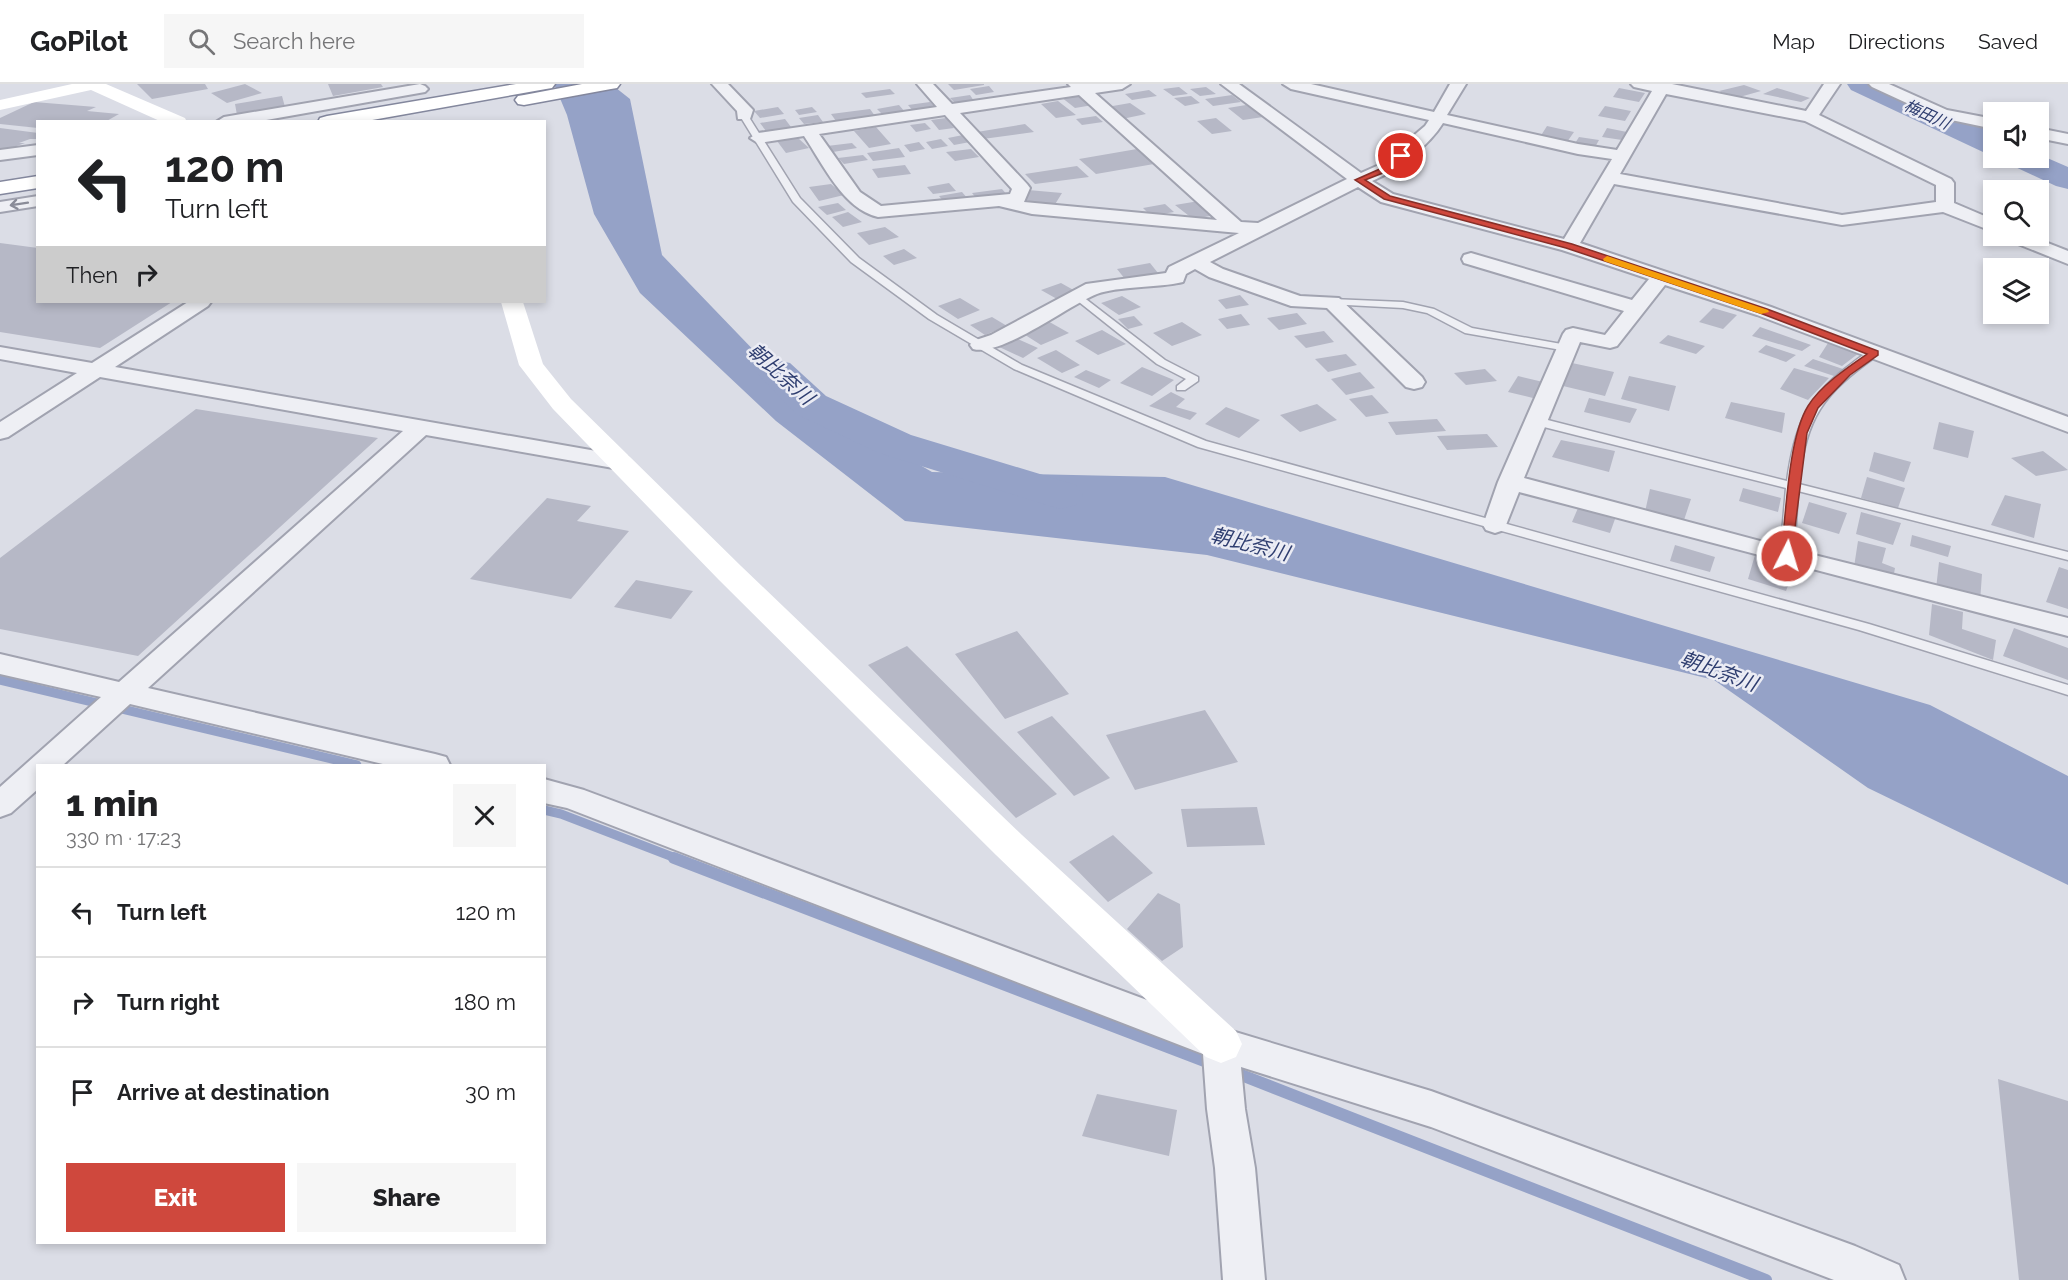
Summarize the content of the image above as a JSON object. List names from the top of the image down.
{
  "water": ["梅田川", "朝比奈川"],
  "page": {
    "header": "GoPilot",
    "search": "Search here",
    "nav": ["Map", "Directions", "Saved"],
    "turn": ["120 m", "Turn left"],
    "then": "Then",
    "heading": ["1 min", "330 m · 17:23"],
    "list": [
      {
        "name": "Turn left",
        "value": "120 m"
      },
      {
        "name": "Turn right",
        "value": "180 m"
      },
      {
        "name": "Arrive at destination",
        "value": "30 m"
      }
    ],
    "buttons": ["Exit", "Share"]
  }
}
